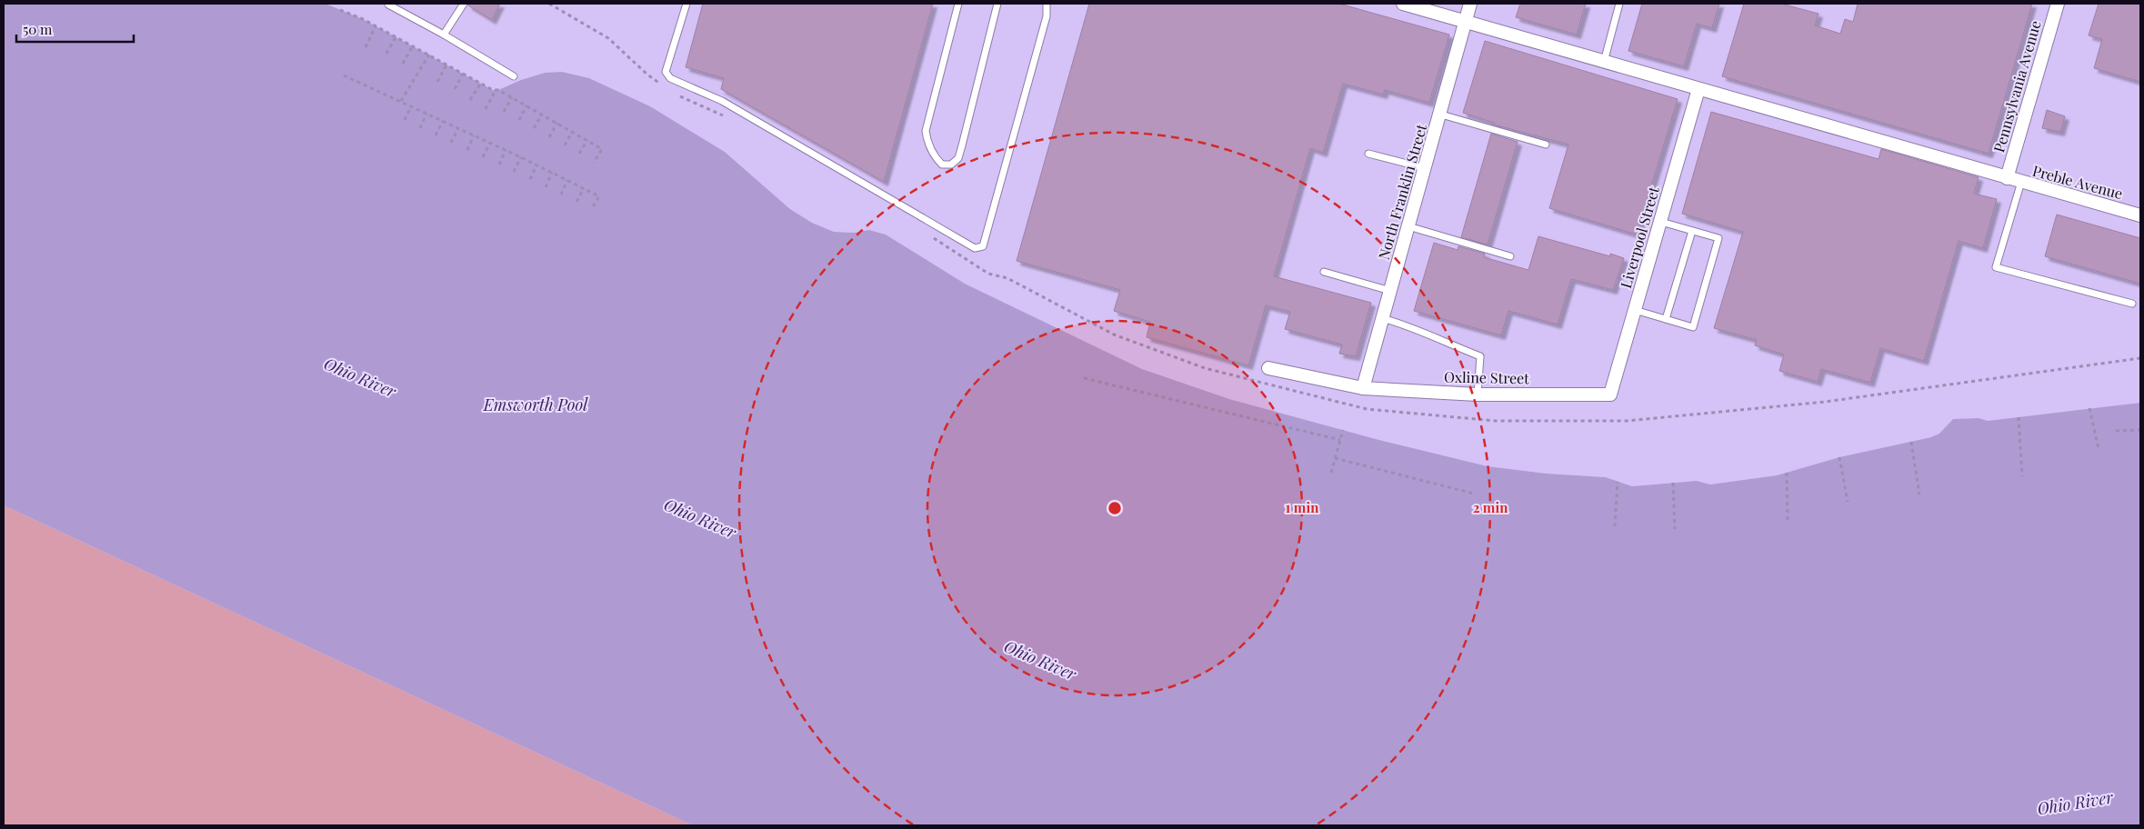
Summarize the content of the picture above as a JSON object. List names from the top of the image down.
{
  "streets": {
    "street": [
      "Pennsylvania Avenue",
      "Preble Avenue",
      "North Franklin Street",
      "Liverpool Street",
      "Oxline Street"
    ]
  },
  "crossings": [
    ["Pennsylvania Avenue", "Preble Avenue"],
    ["Preble Avenue", "North Franklin Street"],
    ["Preble Avenue", "Liverpool Street"],
    ["North Franklin Street", "Oxline Street"],
    ["Liverpool Street", "Oxline Street"]
  ],
  "water": ["Ohio River", "Emsworth Pool"],
  "scale_bar": "50 m",
  "rings": ["1 min", "2 min"]
}
